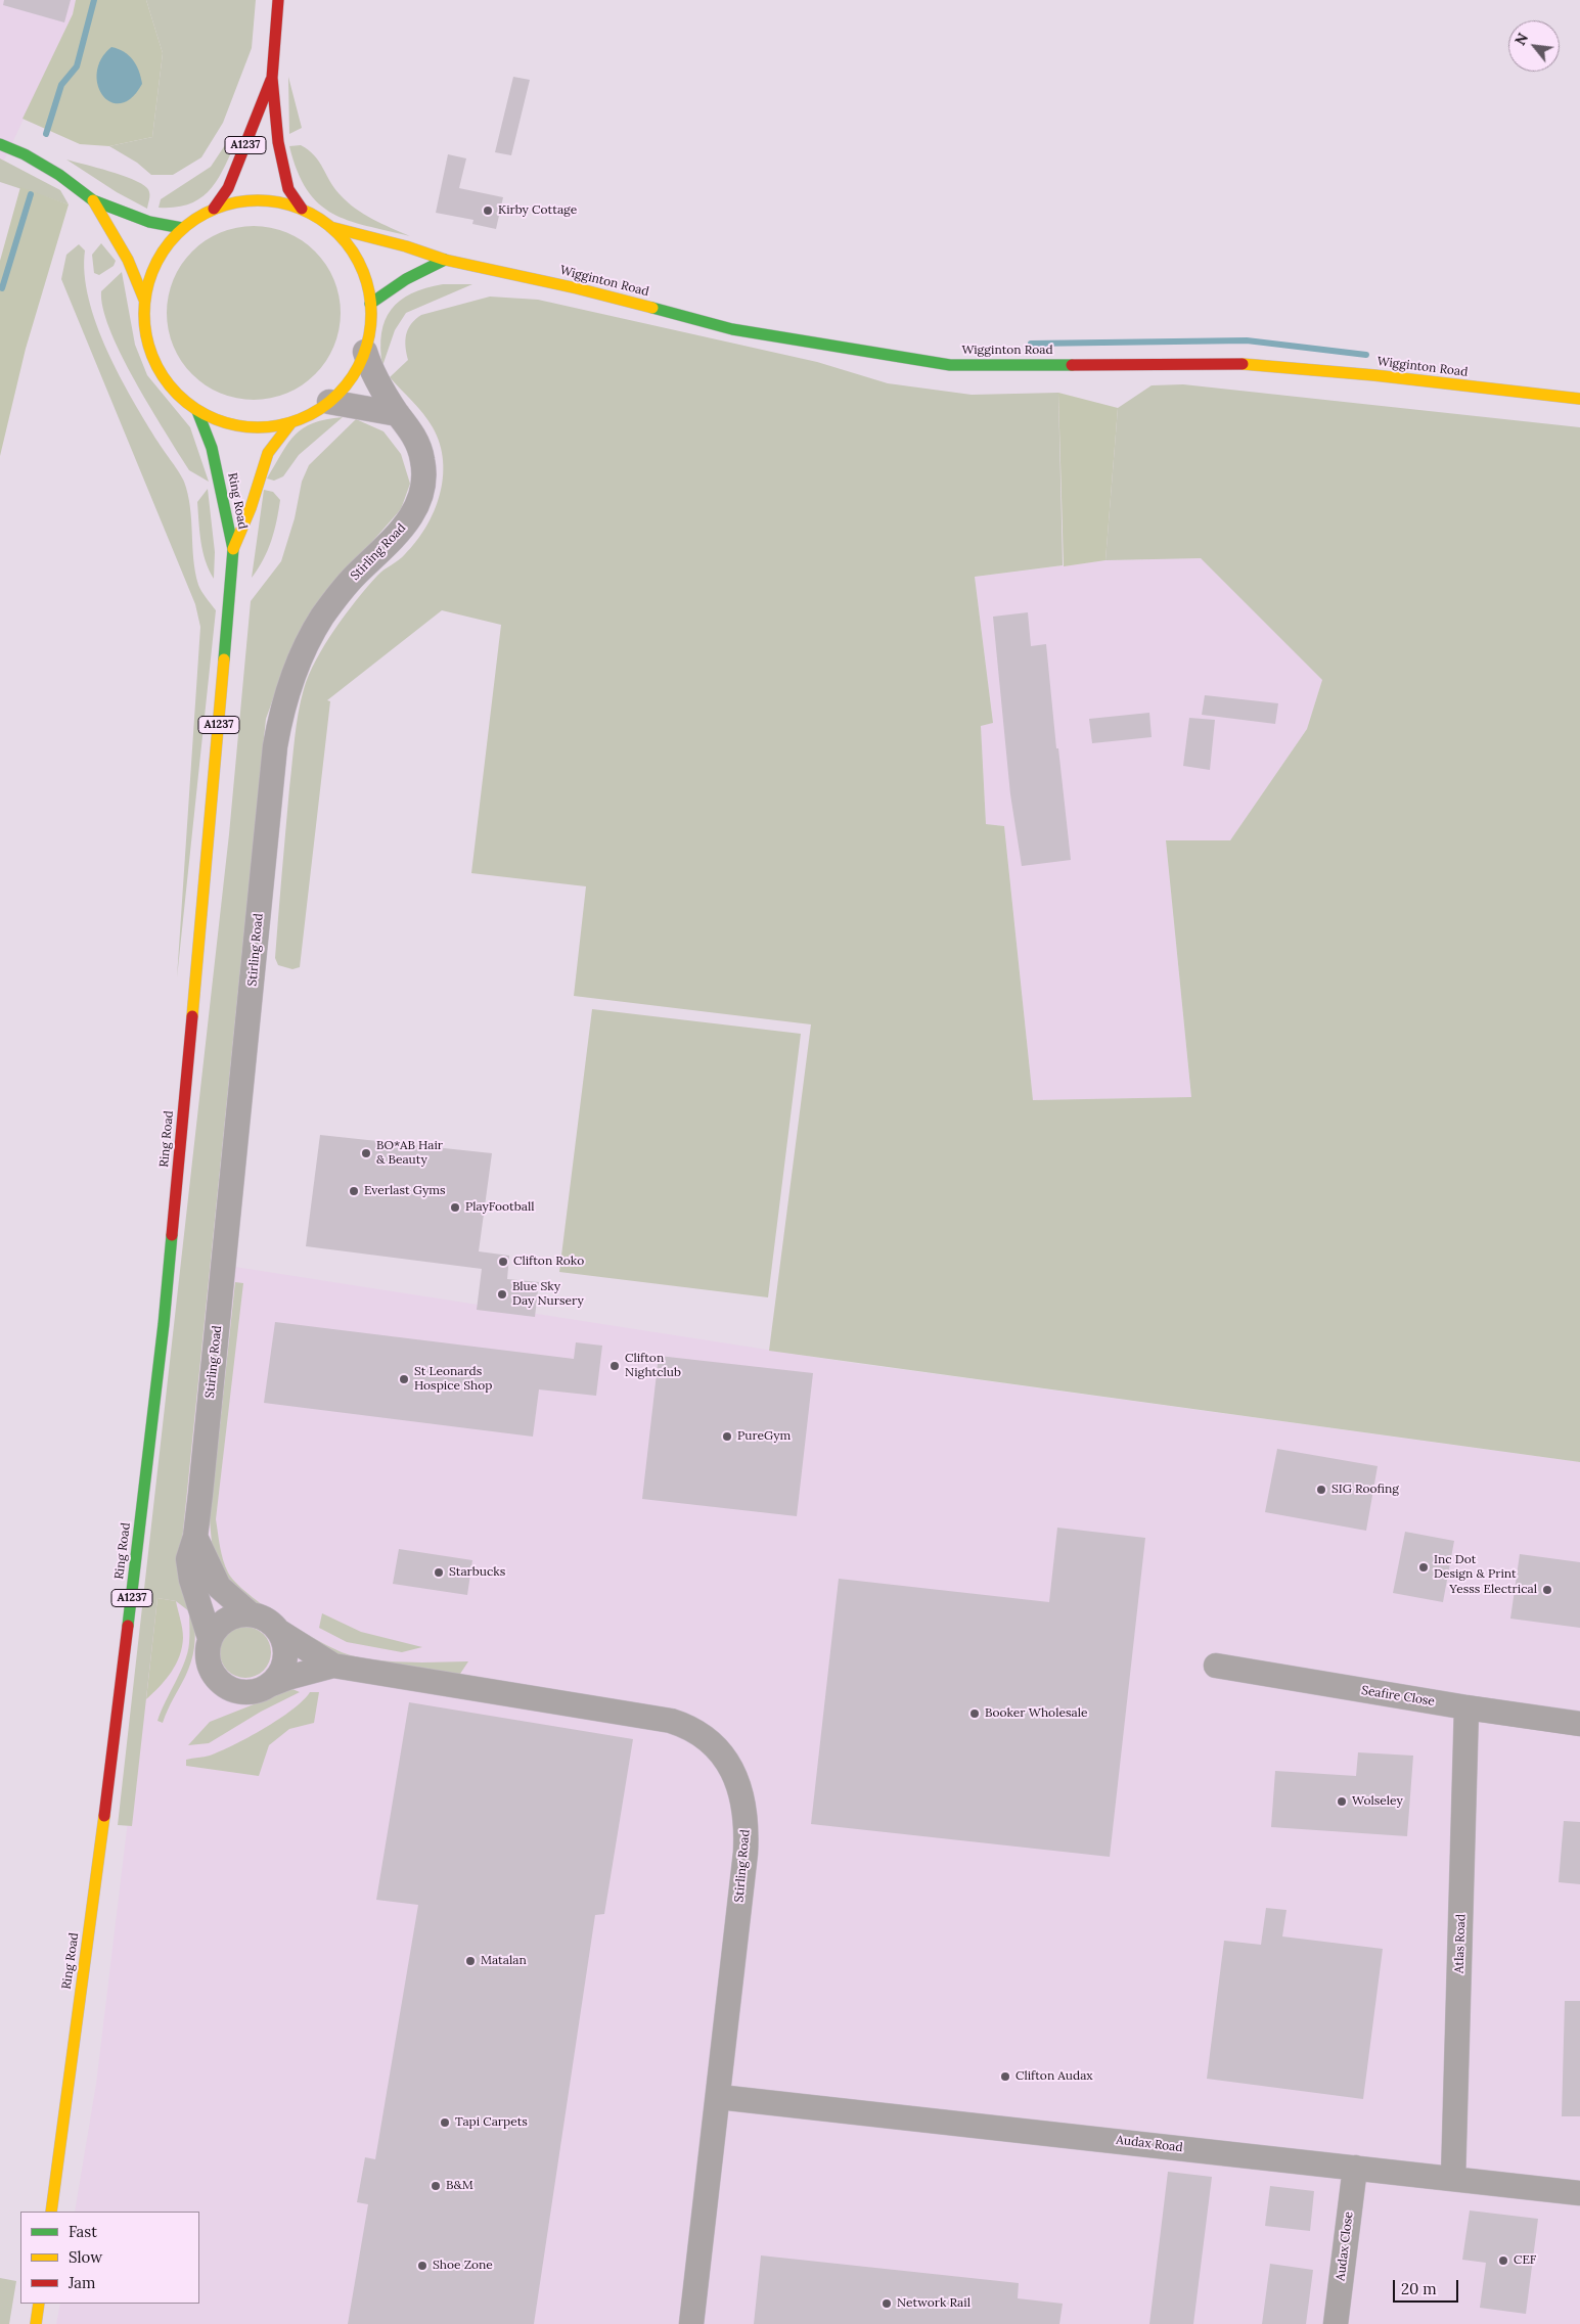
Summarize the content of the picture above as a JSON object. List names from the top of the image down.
{
  "streets": {
    "main road": ["A1237", "Wigginton Road", "Ring Road"],
    "street": [
      "Stirling Road",
      "Seafire Close",
      "Atlas Road",
      "Audax Road",
      "Audax Close"
    ]
  },
  "crossings": [
    ["Stirling Road", "Audax Road"],
    ["Seafire Close", "Atlas Road"],
    ["Atlas Road", "Audax Road"],
    ["Audax Road", "Audax Close"]
  ],
  "places": [
    "Kirby Cottage",
    "BO*AB Hair & Beauty",
    "Everlast Gyms",
    "PlayFootball",
    "Clifton Roko",
    "Blue Sky Day Nursery",
    "Clifton Nightclub",
    "St Leonards Hospice Shop",
    "PureGym",
    "SIG Roofing",
    "Inc Dot Design & Print",
    "Starbucks",
    "Yesss Electrical",
    "Booker Wholesale",
    "Wolseley",
    "Matalan",
    "Clifton Audax",
    "Tapi Carpets",
    "B&M",
    "CEF",
    "Shoe Zone",
    "Network Rail"
  ],
  "legend": ["Fast", "Slow", "Jam"],
  "scale_bar": "20 m",
  "north": "top left"
}
